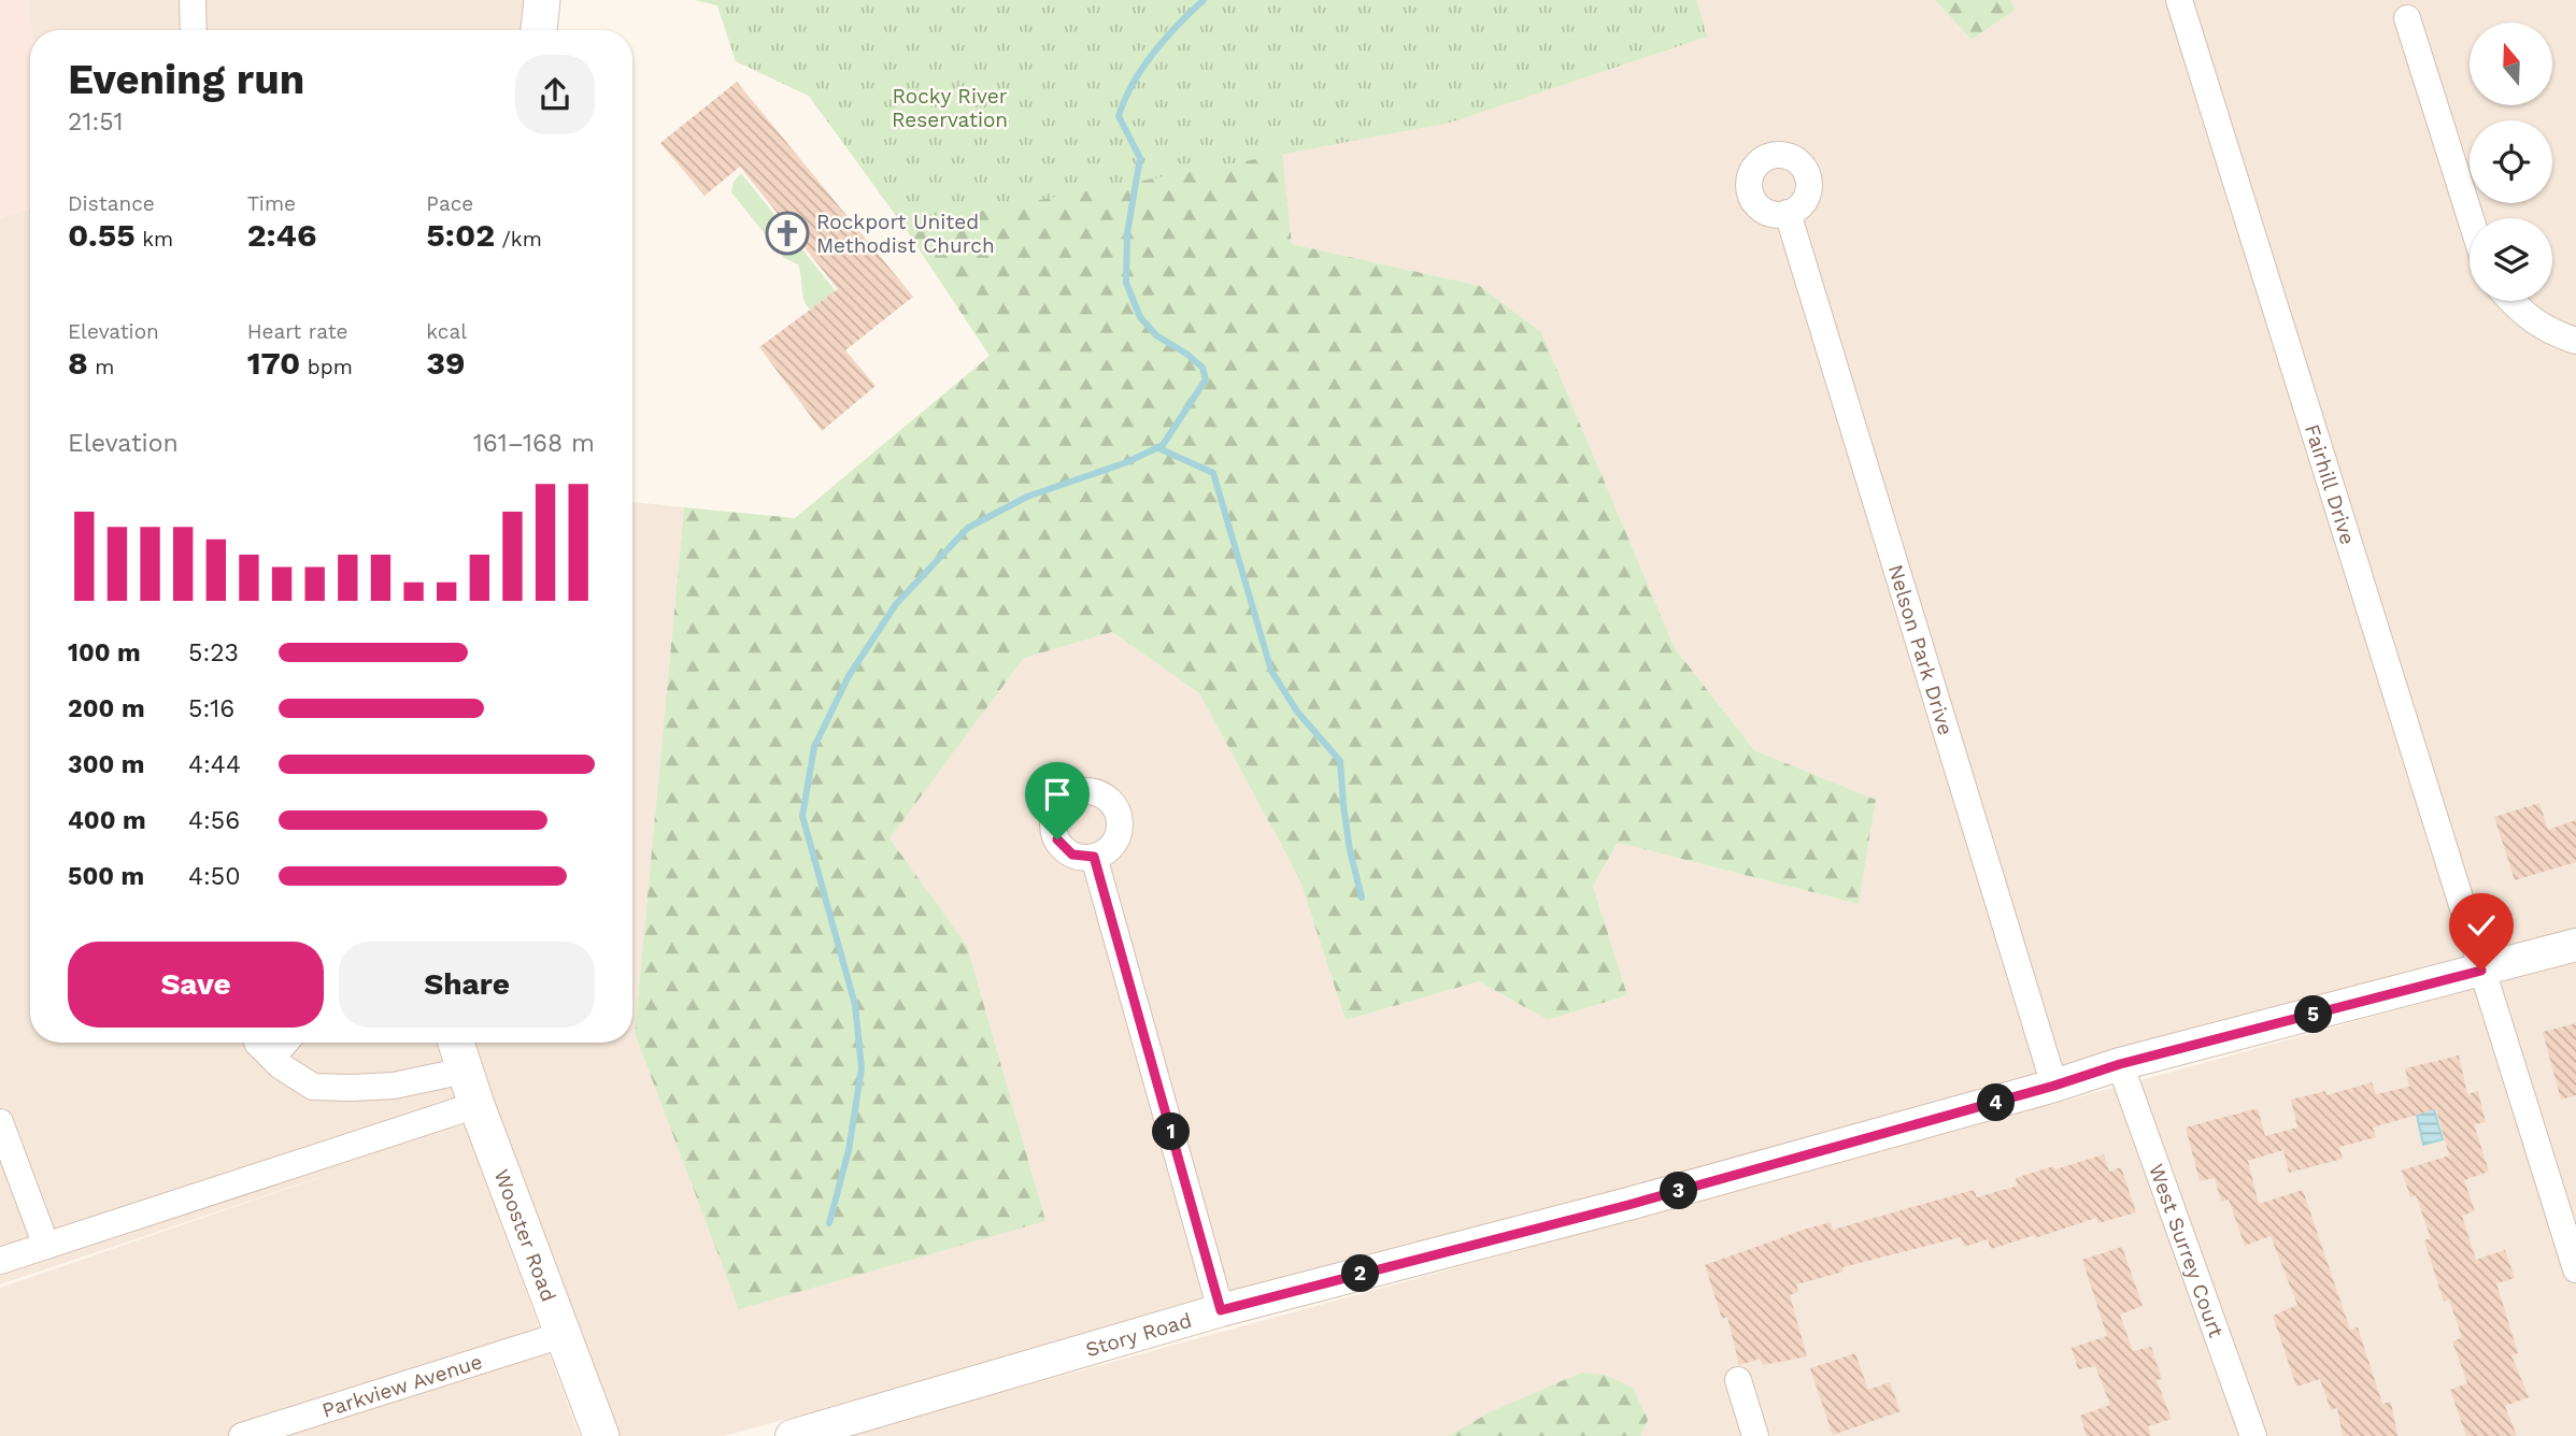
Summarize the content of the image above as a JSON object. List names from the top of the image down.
{
  "streets": {
    "main road": ["Wooster Road"],
    "street": [
      "Fairhill Drive",
      "Nelson Park Drive",
      "West Surrey Court",
      "Story Road",
      "Parkview Avenue"
    ]
  },
  "crossings": [
    ["Fairhill Drive", "Story Road"],
    ["Nelson Park Drive", "Story Road"],
    ["Wooster Road", "Parkview Avenue"],
    ["West Surrey Court", "Story Road"]
  ],
  "parks": ["Rocky River Reservation"],
  "places": {
    "church": ["Rockport United Methodist Church"]
  },
  "north": "top",
  "page": {
    "heading": ["Evening run", "21:51"],
    "stats": [
      ["Distance", "0.55 km"],
      ["Time", "2:46"],
      ["Pace", "5:02 /km"],
      ["Elevation", "8 m"],
      ["Heart rate", "170 bpm"],
      ["kcal", "39"]
    ],
    "chart": ["Elevation", "161–168 m"],
    "list": [
      {
        "name": "100 m",
        "note": "5:23"
      },
      {
        "name": "200 m",
        "note": "5:16"
      },
      {
        "name": "300 m",
        "note": "4:44"
      },
      {
        "name": "400 m",
        "note": "4:56"
      },
      {
        "name": "500 m",
        "note": "4:50"
      }
    ],
    "buttons": ["Save", "Share"],
    "pins": [
      "5",
      "4",
      "1",
      "3",
      "2"
    ]
  }
}
